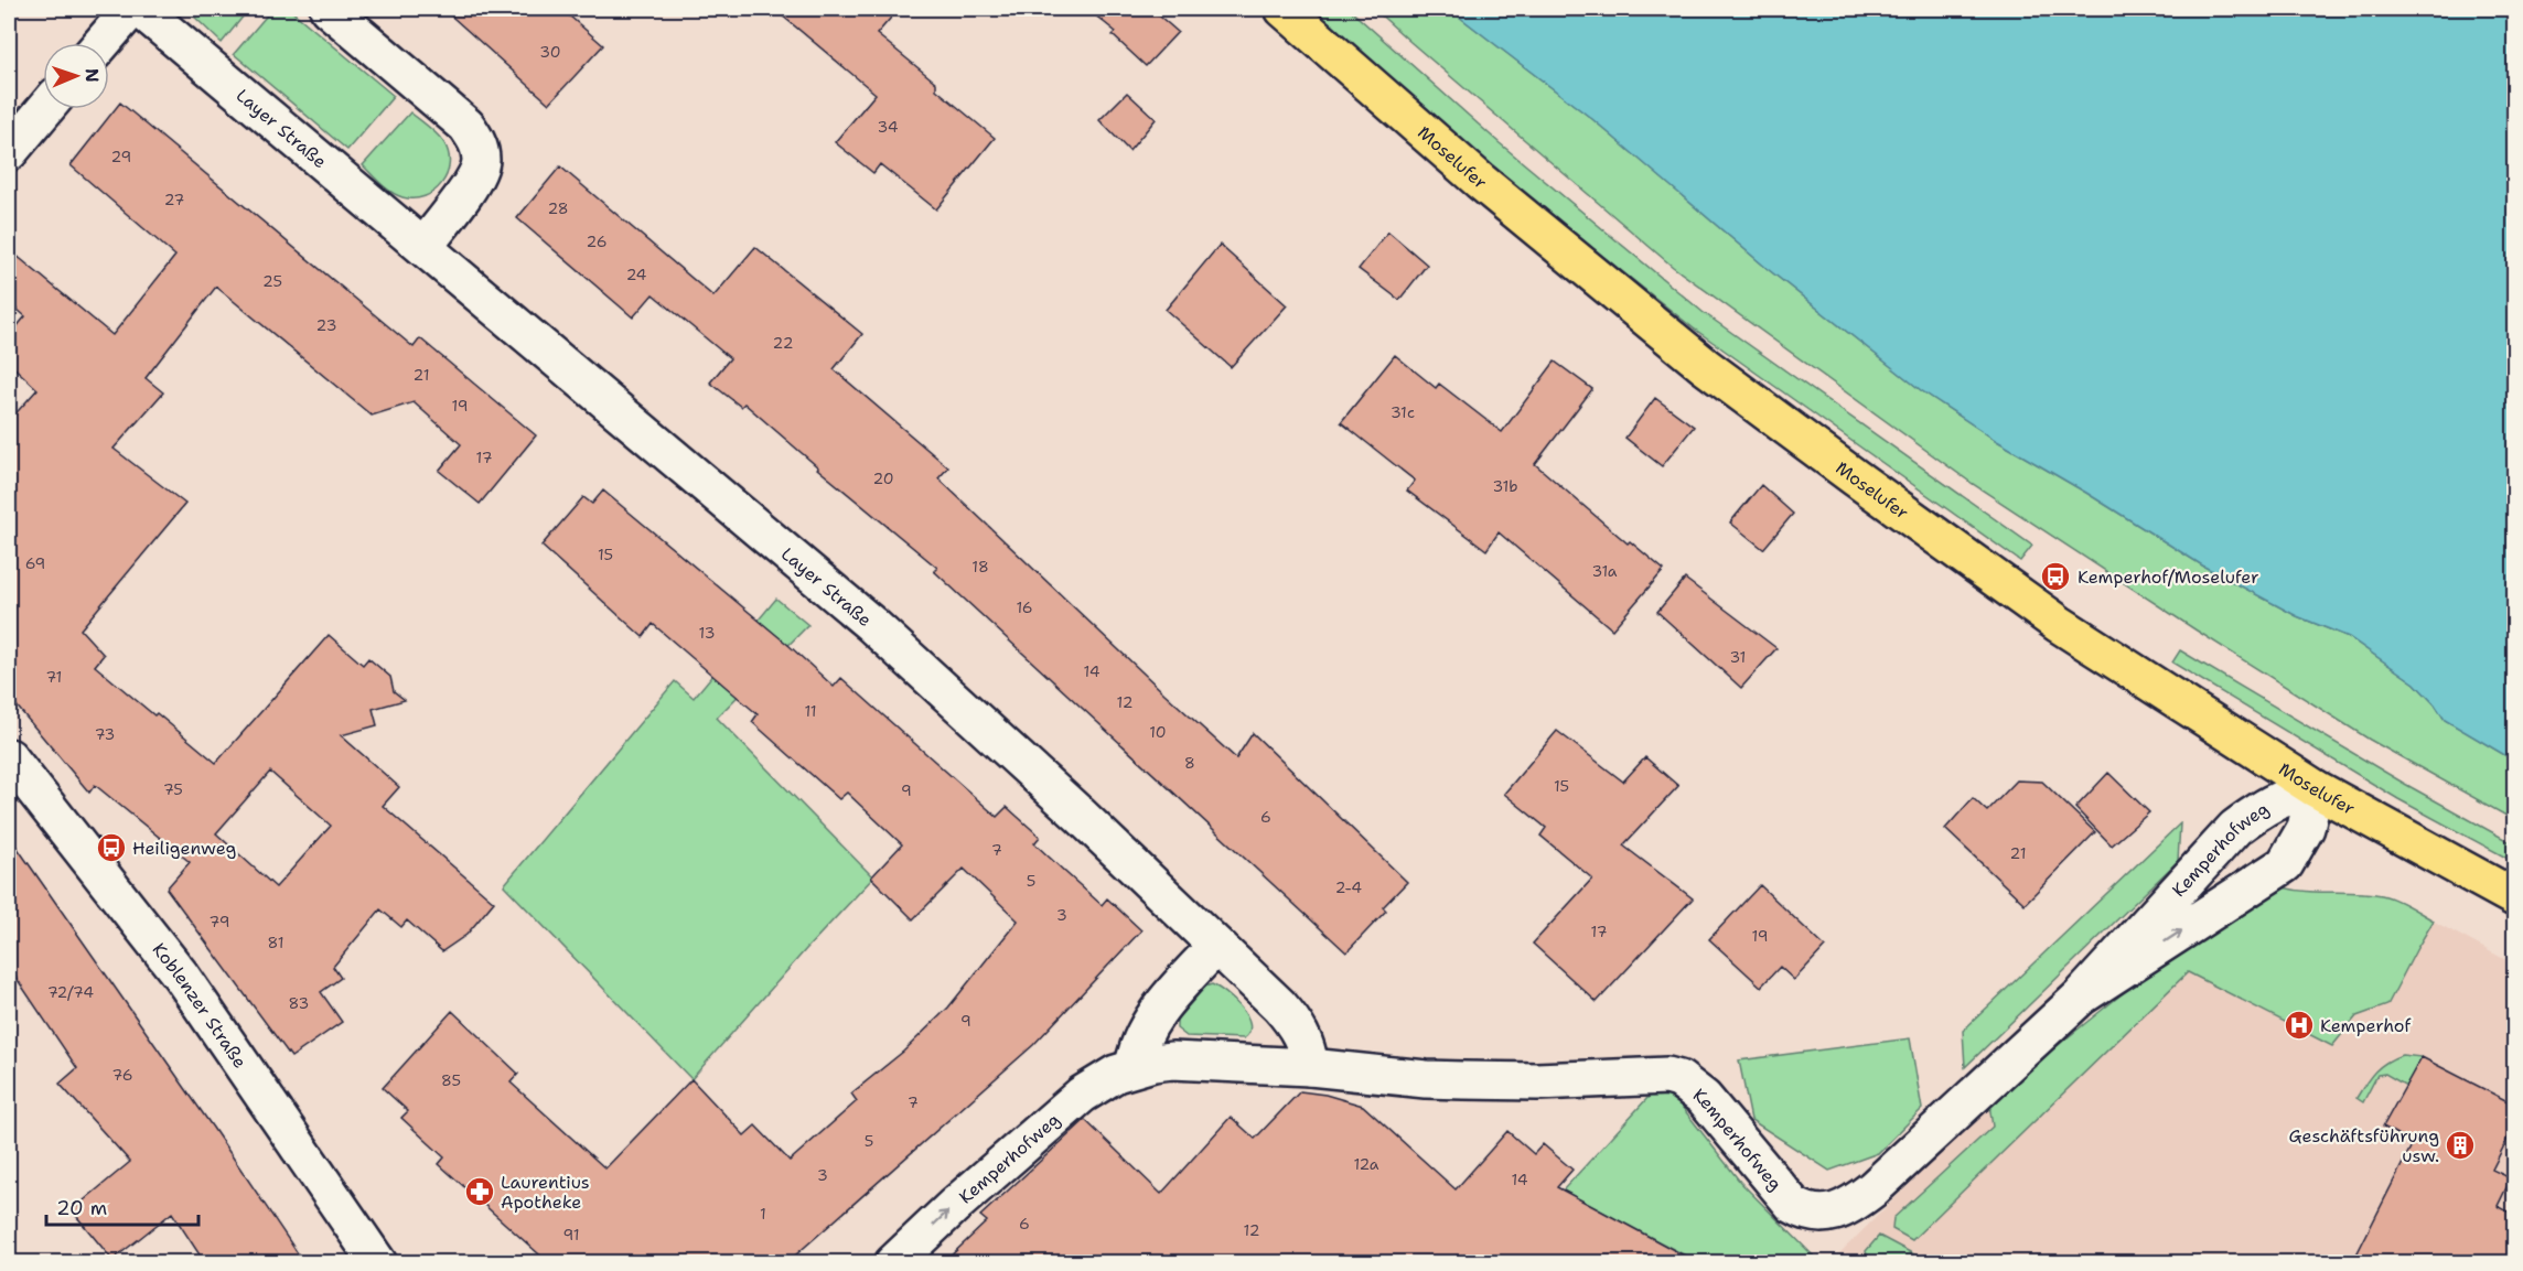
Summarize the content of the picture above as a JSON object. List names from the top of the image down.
{
  "streets": {
    "main road": ["Moselufer"],
    "street": ["Layer Straße", "Kemperhofweg", "Koblenzer Straße"]
  },
  "crossings": [
    ["Moselufer", "Kemperhofweg"]
  ],
  "places": {
    "bus stop": ["Kemperhof/Moselufer", "Heiligenweg"],
    "hospital": ["Kemperhof"],
    "building": ["Geschäftsführung usw."],
    "pharmacy": ["Laurentius Apotheke"]
  },
  "house_numbers": [
    "30",
    "34",
    "29",
    "27",
    "28",
    "26",
    "24",
    "25",
    "23",
    "22",
    "21",
    "19",
    "31c",
    "17",
    "20",
    "31b",
    "15",
    "69",
    "18",
    "31a",
    "16",
    "13",
    "31",
    "14",
    "71",
    "12",
    "11",
    "10",
    "73",
    "8",
    "15",
    "75",
    "9",
    "6",
    "7",
    "21",
    "5",
    "2-4",
    "3",
    "79",
    "17",
    "19",
    "81",
    "72/74",
    "83",
    "9",
    "76",
    "85",
    "7",
    "5",
    "12a",
    "3",
    "14",
    "1",
    "6",
    "12",
    "91"
  ],
  "scale_bar": "20 m",
  "north": "right"
}
